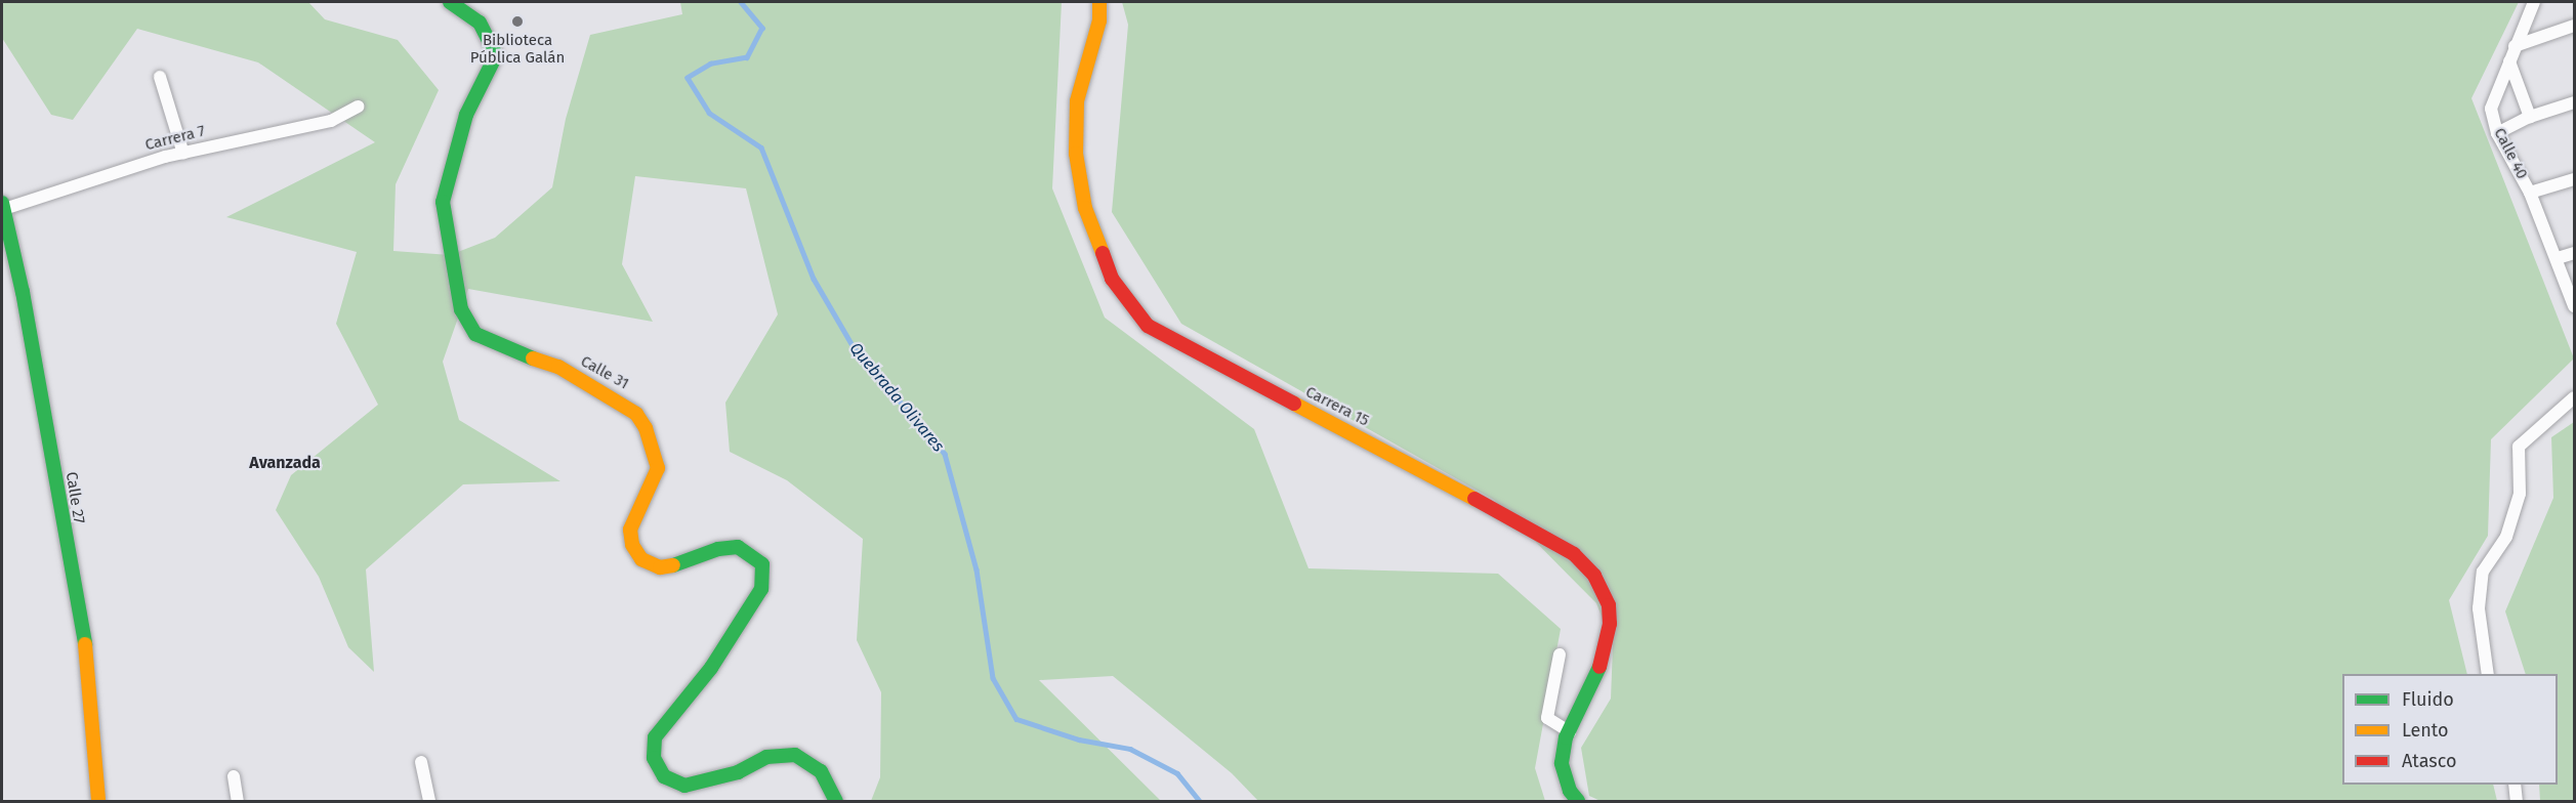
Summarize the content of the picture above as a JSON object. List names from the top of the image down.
{
  "streets": {
    "street": [
      "Carrera 7",
      "Calle 40",
      "Calle 31",
      "Carrera 15",
      "Calle 27"
    ]
  },
  "crossings": [
    ["Carrera 7", "Calle 27"]
  ],
  "districts": ["Avanzada"],
  "water": ["Quebrada Olivares"],
  "places": ["Biblioteca Pública Galán"],
  "legend": ["Fluido", "Lento", "Atasco"]
}
